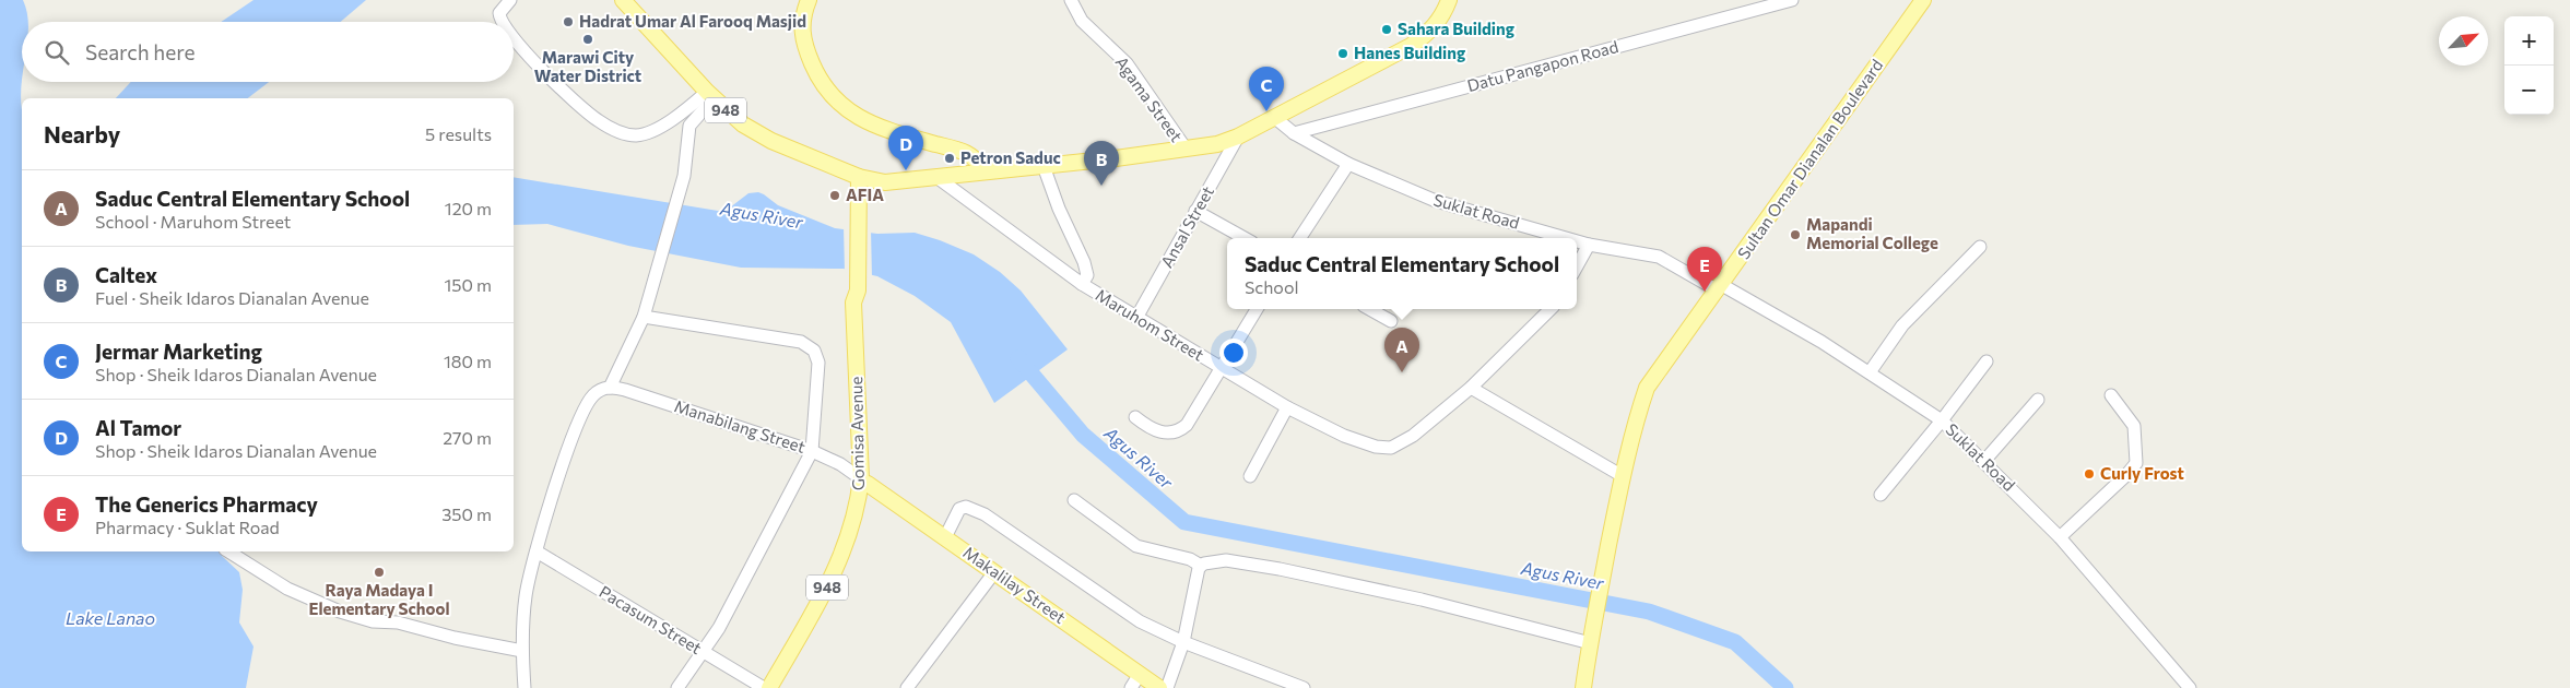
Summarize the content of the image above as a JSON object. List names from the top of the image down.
{
  "streets": {
    "main road": [
      "948",
      "Sultan Omar Dianalan Boulevard",
      "Gomisa Avenue",
      "Makalilay Street"
    ],
    "street": [
      "Datu Pangapon Road",
      "Agama Street",
      "Suklat Road",
      "Ansal Street",
      "Maruhom Street",
      "Manabilang Street",
      "Pacasum Street"
    ]
  },
  "crossings": [
    ["Datu Pangapon Road", "Suklat Road"],
    ["948", "Gomisa Avenue"],
    ["Sultan Omar Dianalan Boulevard", "Suklat Road"],
    ["Ansal Street", "Maruhom Street"],
    ["Manabilang Street", "Gomisa Avenue"],
    ["Manabilang Street", "Makalilay Street"],
    ["Gomisa Avenue", "Makalilay Street"]
  ],
  "water": ["Agus River", "Lake Lanao"],
  "places": [
    "Hadrat Umar Al Farooq Masjid",
    "Sahara Building",
    "Marawi City Water District",
    "Hanes Building",
    "Petron Saduc",
    "AFIA",
    "Mapandi Memorial College",
    "Curly Frost",
    "Raya Madaya I Elementary School"
  ],
  "north": "top right",
  "page": {
    "map_buttons": ["+", "−"],
    "search": "Search here",
    "pins": [
      "C",
      "D",
      "B",
      "E",
      "A"
    ],
    "heading": ["Nearby", "5 results"],
    "list": [
      {
        "mark": "A",
        "name": "Saduc Central Elementary School",
        "note": "School · Maruhom Street",
        "value": "120 m"
      },
      {
        "mark": "B",
        "name": "Caltex",
        "note": "Fuel · Sheik Idaros Dianalan Avenue",
        "value": "150 m"
      },
      {
        "mark": "C",
        "name": "Jermar Marketing",
        "note": "Shop · Sheik Idaros Dianalan Avenue",
        "value": "180 m"
      },
      {
        "mark": "D",
        "name": "Al Tamor",
        "note": "Shop · Sheik Idaros Dianalan Avenue",
        "value": "270 m"
      },
      {
        "mark": "E",
        "name": "The Generics Pharmacy",
        "note": "Pharmacy · Suklat Road",
        "value": "350 m"
      }
    ],
    "popup": ["Saduc Central Elementary School", "School"]
  }
}
